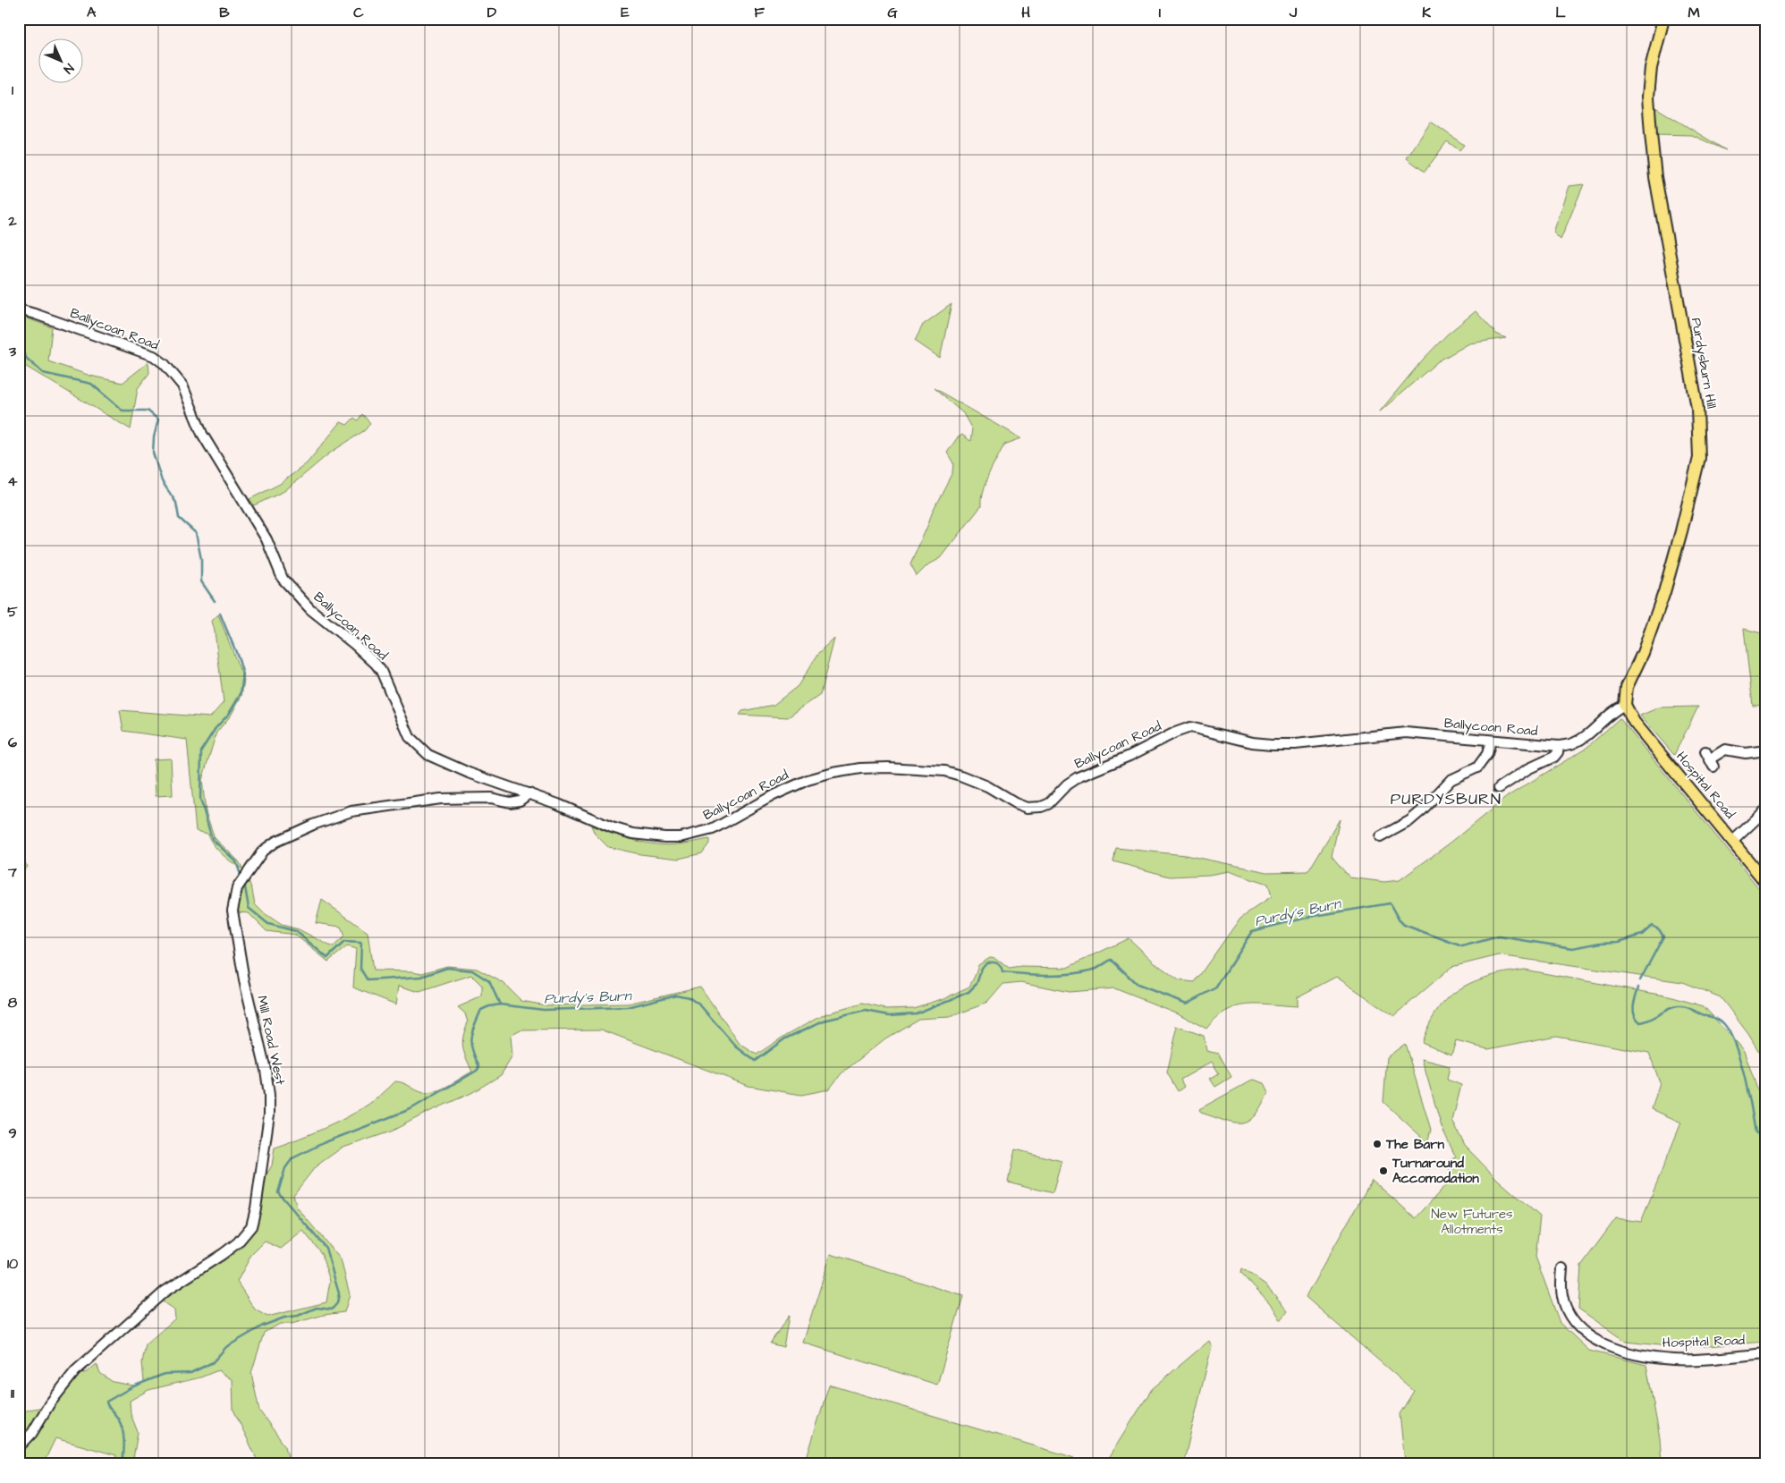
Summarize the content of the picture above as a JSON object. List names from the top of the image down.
{
  "streets": {
    "main road": ["Purdysburn Hill", "Hospital Road"],
    "street": ["Ballycoan Road", "Mill Road West"]
  },
  "crossings": [
    ["Ballycoan Road", "Purdysburn Hill"],
    ["Ballycoan Road", "Hospital Road"],
    ["Ballycoan Road", "Mill Road West"],
    ["Purdysburn Hill", "Hospital Road"]
  ],
  "districts": ["PURDYSBURN"],
  "water": ["Purdy's Burn"],
  "parks": ["New Futures Allotments"],
  "places": ["The Barn", "Turnaround Accomodation"],
  "north": "bottom right",
  "grid": {
    "columns": [
      "A",
      "B",
      "C",
      "D",
      "E",
      "F",
      "G",
      "H",
      "I",
      "J",
      "K",
      "L",
      "M"
    ],
    "rows": [
      "1",
      "2",
      "3",
      "4",
      "5",
      "6",
      "7",
      "8",
      "9",
      "10",
      "11"
    ]
  }
}
